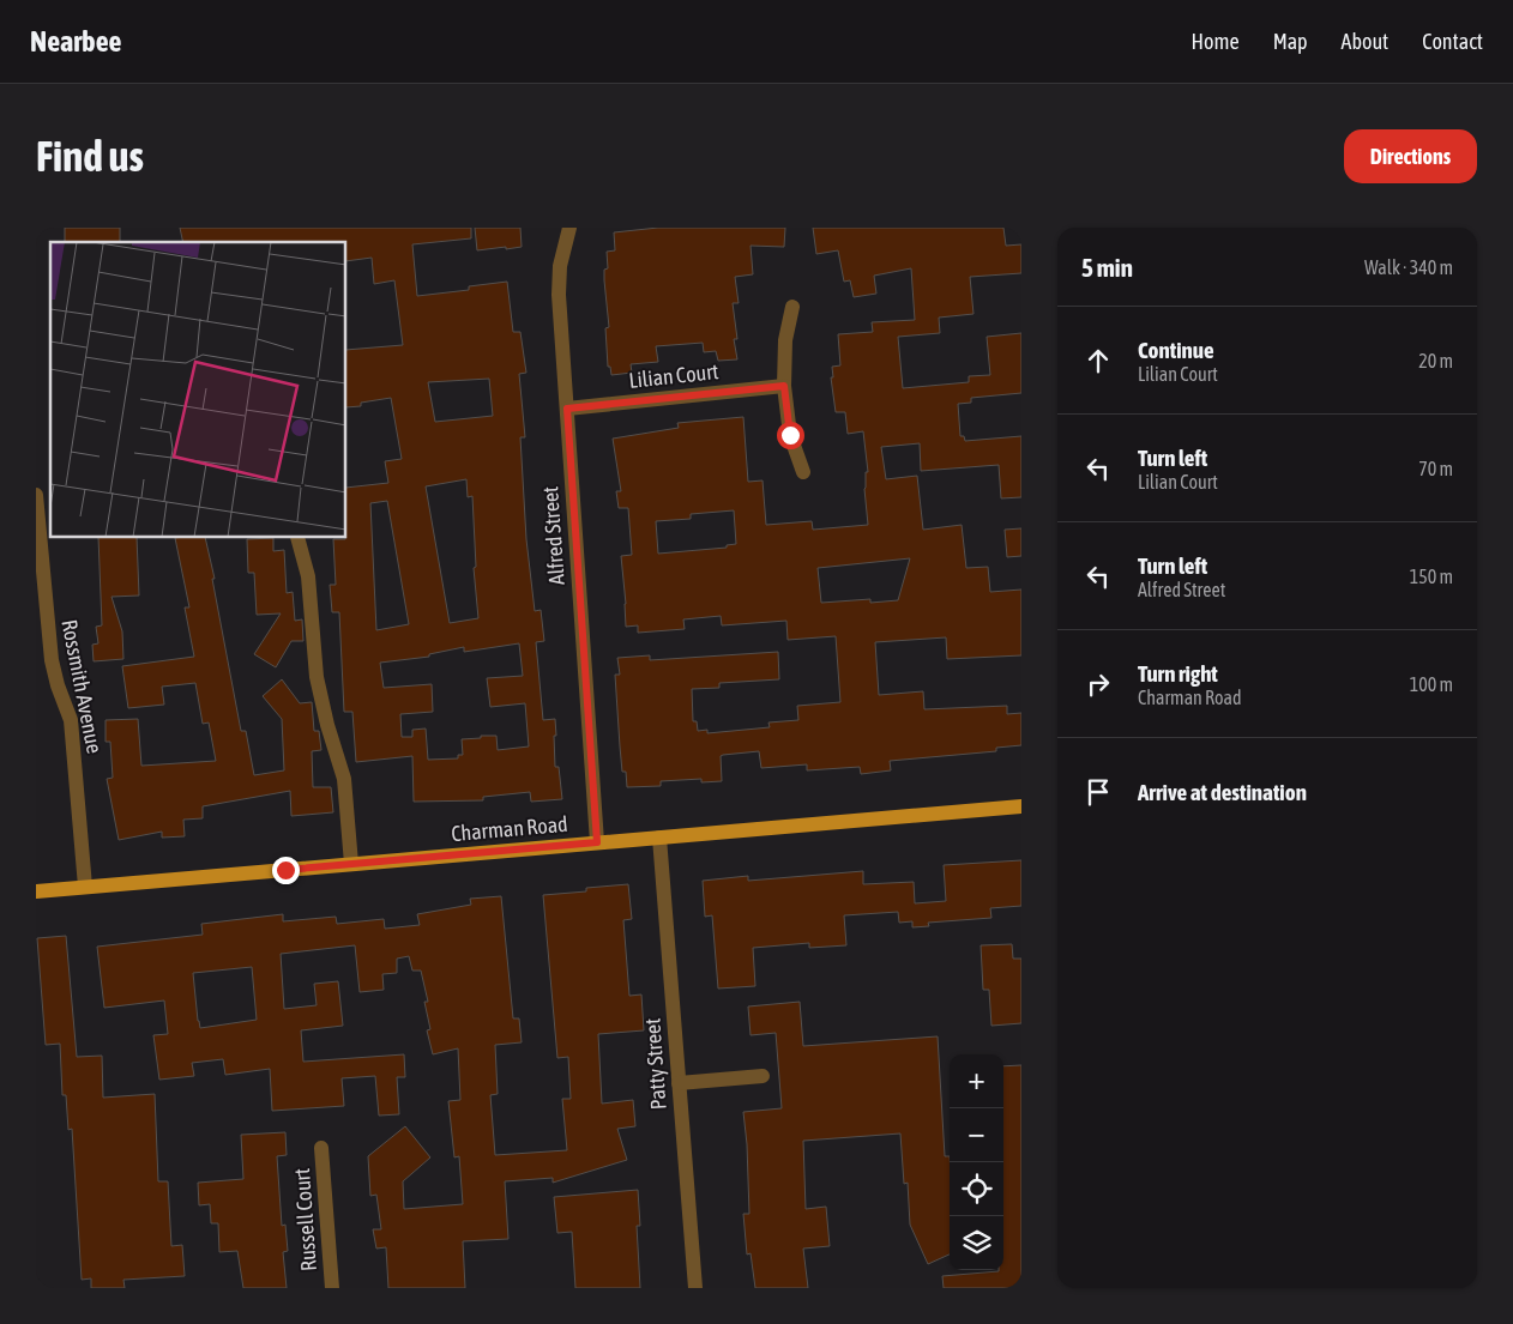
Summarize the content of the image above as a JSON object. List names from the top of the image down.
{
  "streets": {
    "main road": ["Charman Road"],
    "street": [
      "Lilian Court",
      "Alfred Street",
      "Rossmith Avenue",
      "Patty Street",
      "Russell Court"
    ]
  },
  "crossings": [
    ["Lilian Court", "Alfred Street"],
    ["Alfred Street", "Charman Road"],
    ["Rossmith Avenue", "Charman Road"],
    ["Charman Road", "Patty Street"]
  ],
  "page": {
    "header": "Nearbee",
    "nav": [
      "Home",
      "Map",
      "About",
      "Contact"
    ],
    "buttons": "Directions",
    "title": "Find us",
    "heading": ["5 min", "Walk · 340 m"],
    "list": [
      ["Continue", "Lilian Court", "20 m"],
      ["Turn left", "Lilian Court", "70 m"],
      ["Turn left", "Alfred Street", "150 m"],
      ["Turn right", "Charman Road", "100 m"],
      "Arrive at destination"
    ],
    "map_buttons": ["+", "−"]
  }
}
